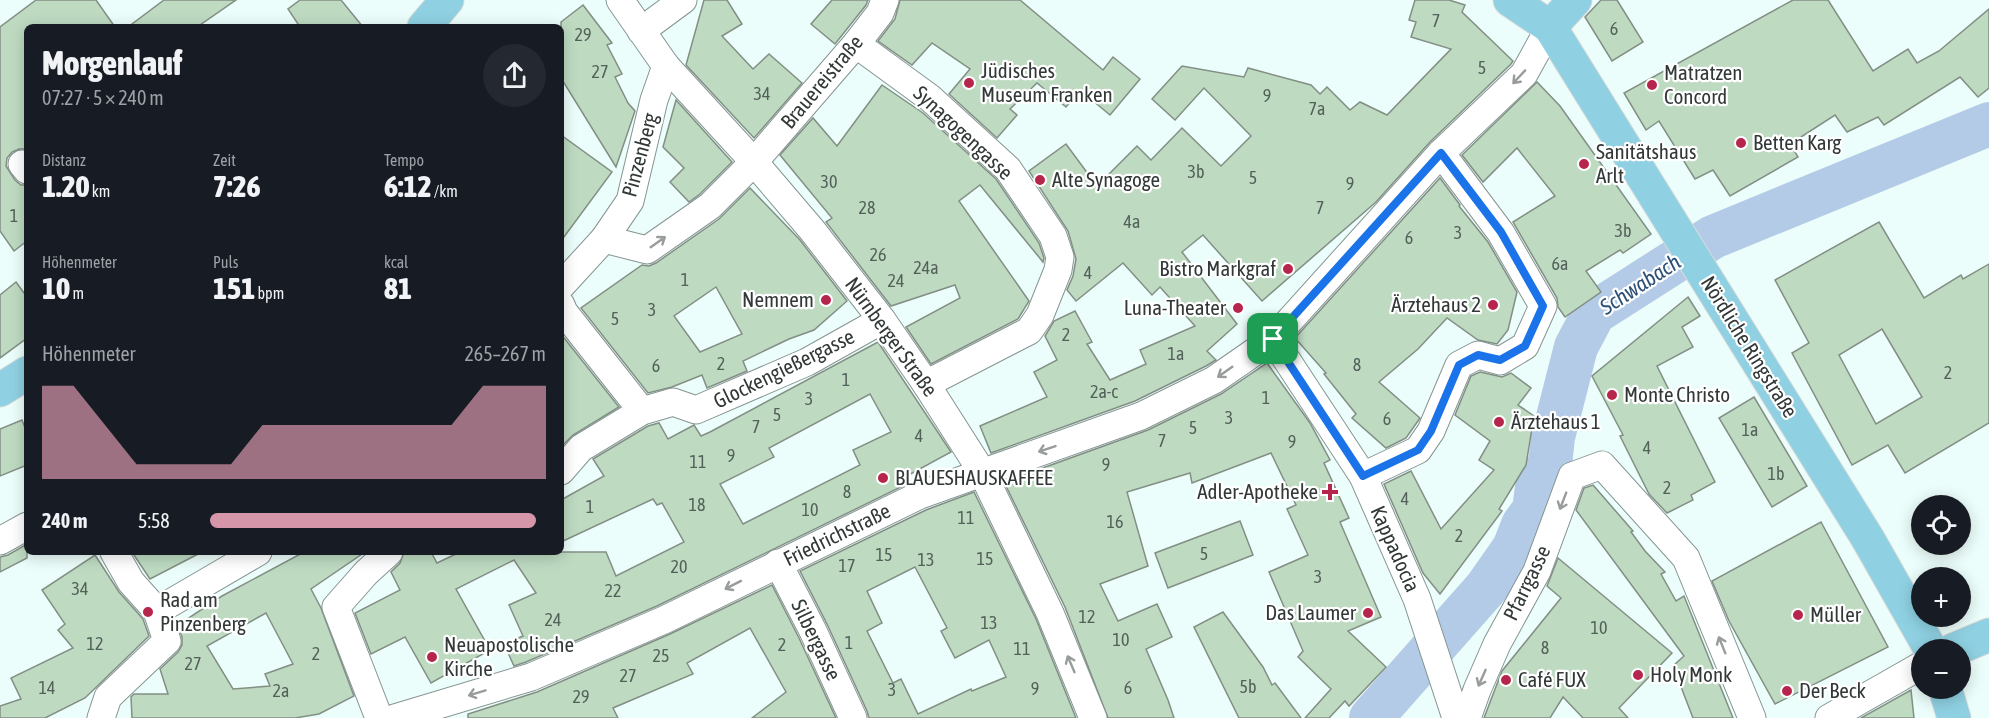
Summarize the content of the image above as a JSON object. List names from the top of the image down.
{
  "streets": {
    "main road": ["Nördliche Ringstraße"],
    "street": [
      "Brauereistraße",
      "Synagogengasse",
      "Pinzenberg",
      "Nürnberger Straße",
      "Glockengießergasse",
      "Friedrichstraße",
      "Kappadocia",
      "Pfarrgasse",
      "Silbergasse"
    ]
  },
  "crossings": [
    ["Brauereistraße", "Synagogengasse"],
    ["Brauereistraße", "Nürnberger Straße"],
    ["Synagogengasse", "Nürnberger Straße"],
    ["Pinzenberg", "Nürnberger Straße"],
    ["Nürnberger Straße", "Glockengießergasse"],
    ["Nürnberger Straße", "Friedrichstraße"],
    ["Nördliche Ringstraße", "Friedrichstraße"],
    ["Friedrichstraße", "Kappadocia"],
    ["Friedrichstraße", "Silbergasse"],
    ["Kappadocia", "Pfarrgasse"]
  ],
  "one_way": ["Friedrichstraße"],
  "water": ["Schwabach"],
  "places": {
    "other": [
      "Jüdisches Museum Franken",
      "Matratzen Concord",
      "Betten Karg",
      "Sanitätshaus Arlt",
      "Alte Synagoge",
      "Bistro Markgraf",
      "Nemnem",
      "Ärztehaus 2",
      "Luna-Theater",
      "Monte Christo",
      "Ärztehaus 1",
      "BLAUESHAUSKAFFEE",
      "Rad am Pinzenberg",
      "Das Laumer",
      "Müller",
      "Neuapostolische Kirche",
      "Holy Monk",
      "Café FUX",
      "Der Beck"
    ],
    "health": ["Adler-Apotheke"]
  },
  "house_numbers": [
    "7",
    "6",
    "29",
    "5",
    "27",
    "34",
    "9",
    "7a",
    "3b",
    "5",
    "30",
    "9",
    "28",
    "7",
    "1",
    "4a",
    "3b",
    "3",
    "6",
    "26",
    "6a",
    "24a",
    "4",
    "1",
    "24",
    "3",
    "5",
    "2",
    "1a",
    "2",
    "8",
    "6",
    "2",
    "1",
    "2a-c",
    "1",
    "3",
    "5",
    "3",
    "6",
    "7",
    "5",
    "1a",
    "4",
    "7",
    "9",
    "4",
    "9",
    "11",
    "9",
    "1b",
    "2",
    "8",
    "4",
    "18",
    "1",
    "10",
    "11",
    "16",
    "2",
    "5",
    "15",
    "15",
    "13",
    "17",
    "20",
    "3",
    "34",
    "22",
    "12",
    "24",
    "13",
    "10",
    "10",
    "1",
    "12",
    "2",
    "8",
    "11",
    "2",
    "25",
    "27",
    "27",
    "5b",
    "14",
    "6",
    "9",
    "3",
    "2a",
    "29"
  ],
  "page": {
    "heading": ["Morgenlauf", "07:27 · 5 × 240 m"],
    "stats": [
      ["Distanz", "1.20 km"],
      ["Zeit", "7:26"],
      ["Tempo", "6:12 /km"],
      ["Höhenmeter", "10 m"],
      ["Puls", "151 bpm"],
      ["kcal", "81"]
    ],
    "chart": ["Höhenmeter", "265–267 m"],
    "map_buttons": ["+", "−"],
    "list": [
      {
        "name": "240 m",
        "note": "5:58"
      }
    ]
  }
}
